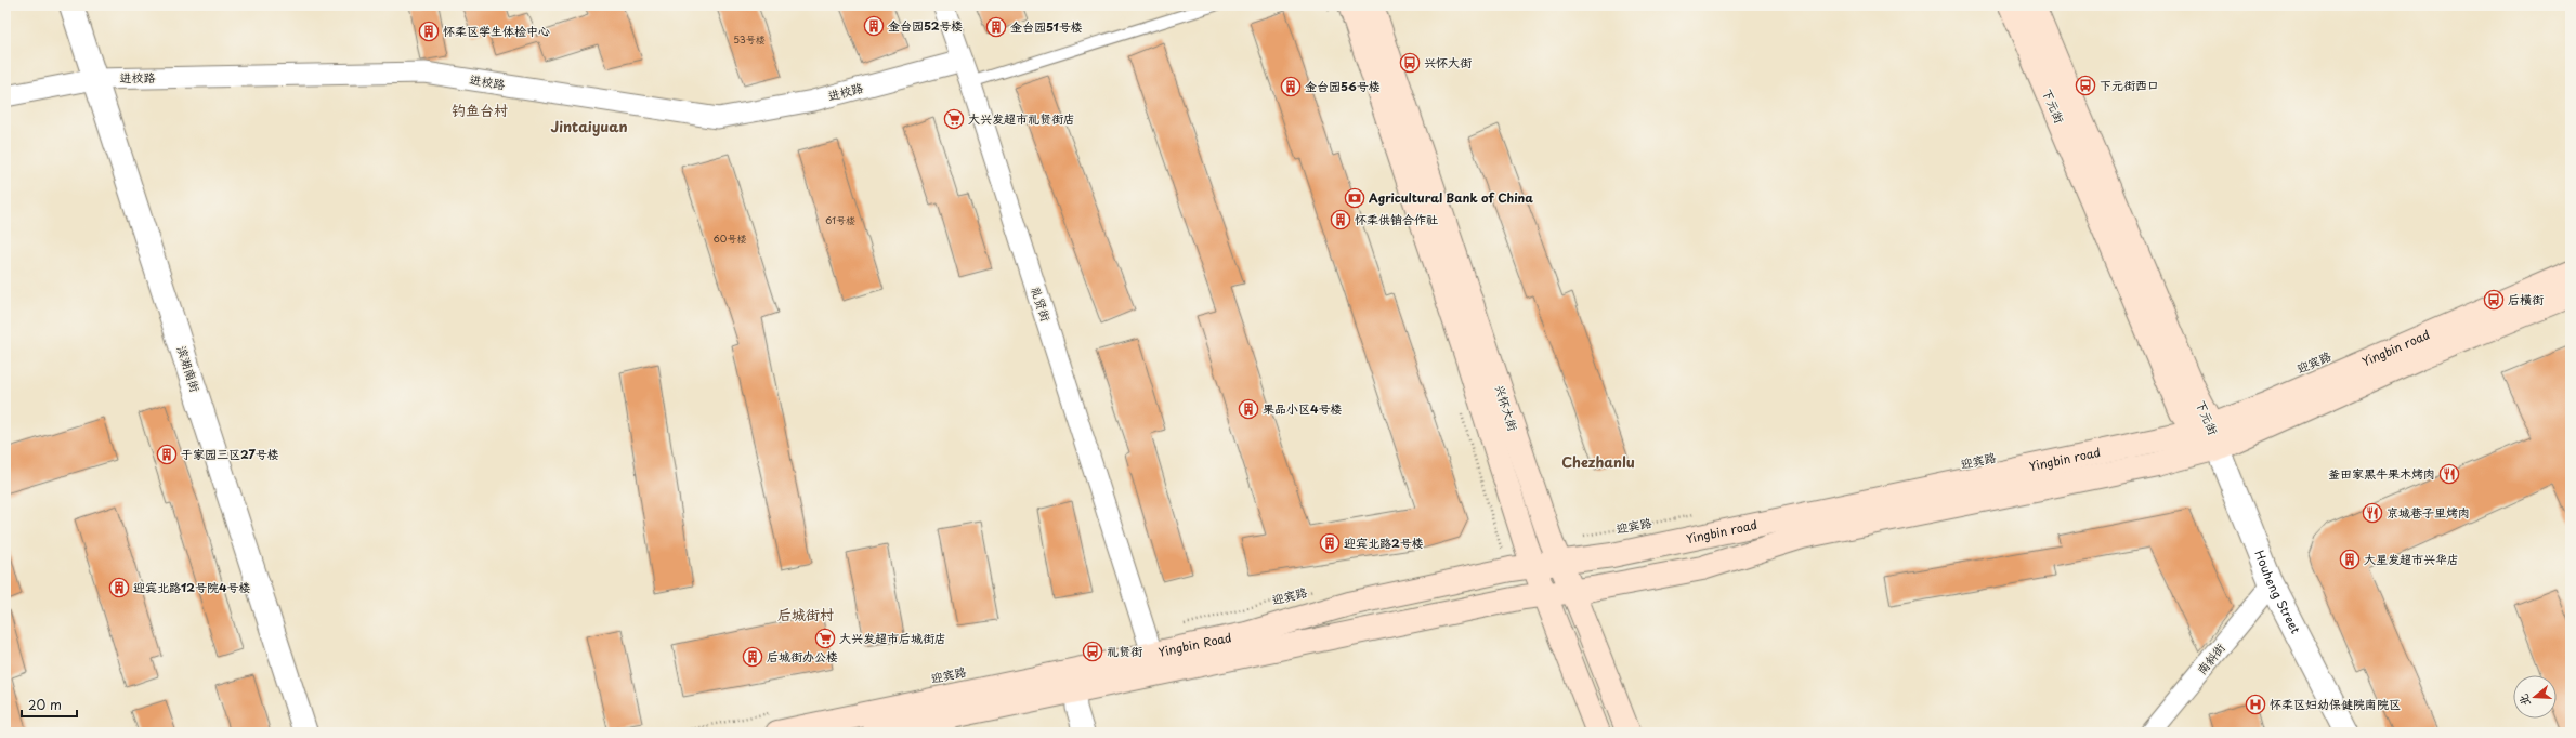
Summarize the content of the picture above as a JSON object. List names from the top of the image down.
{
  "streets": {
    "main road": [
      "下元街",
      "Yingbin road",
      "兴怀大街",
      "Yingbin Road"
    ],
    "street": [
      "进校路",
      "礼贤街",
      "滨湖南街",
      "Houheng Street",
      "南斜街"
    ],
    "path": ["迎宾路"]
  },
  "crossings": [
    ["进校路", "礼贤街"],
    ["进校路", "滨湖南街"],
    ["下元街", "Yingbin road"],
    ["下元街", "Houheng Street"],
    ["礼贤街", "Yingbin Road"],
    ["Yingbin road", "迎宾路"],
    ["Yingbin road", "兴怀大街"],
    ["Yingbin road", "Houheng Street"],
    ["Yingbin road", "Yingbin Road"],
    ["迎宾路", "兴怀大街"],
    ["兴怀大街", "Yingbin Road"],
    ["Houheng Street", "南斜街"]
  ],
  "districts": [
    "钓鱼台村",
    "Jintaiyuan",
    "Chezhanlu",
    "后城街村"
  ],
  "places": {
    "building": [
      "金台园52号楼",
      "金台园51号楼",
      "怀柔区学生体检中心",
      "金台园56号楼",
      "怀柔供销合作社",
      "果品小区4号楼",
      "于家园三区27号楼",
      "迎宾北路2号楼",
      "大星发超市兴华店",
      "迎宾北路12号院4号楼",
      "后城街办公楼"
    ],
    "bus stop": [
      "兴怀大街",
      "下元街西口",
      "后横街",
      "礼贤街"
    ],
    "supermarket": ["大兴发超市礼贤街店", "大兴发超市后城街店"],
    "bank": ["Agricultural Bank of China"],
    "restaurant": ["釜田家黑牛果木烤肉", "京城巷子里烤肉"],
    "hospital": ["怀柔区妇幼保健院南院区"]
  },
  "house_numbers": ["53号楼", "61号楼", "60号楼"],
  "scale_bar": "20 m",
  "north": "left"
}
